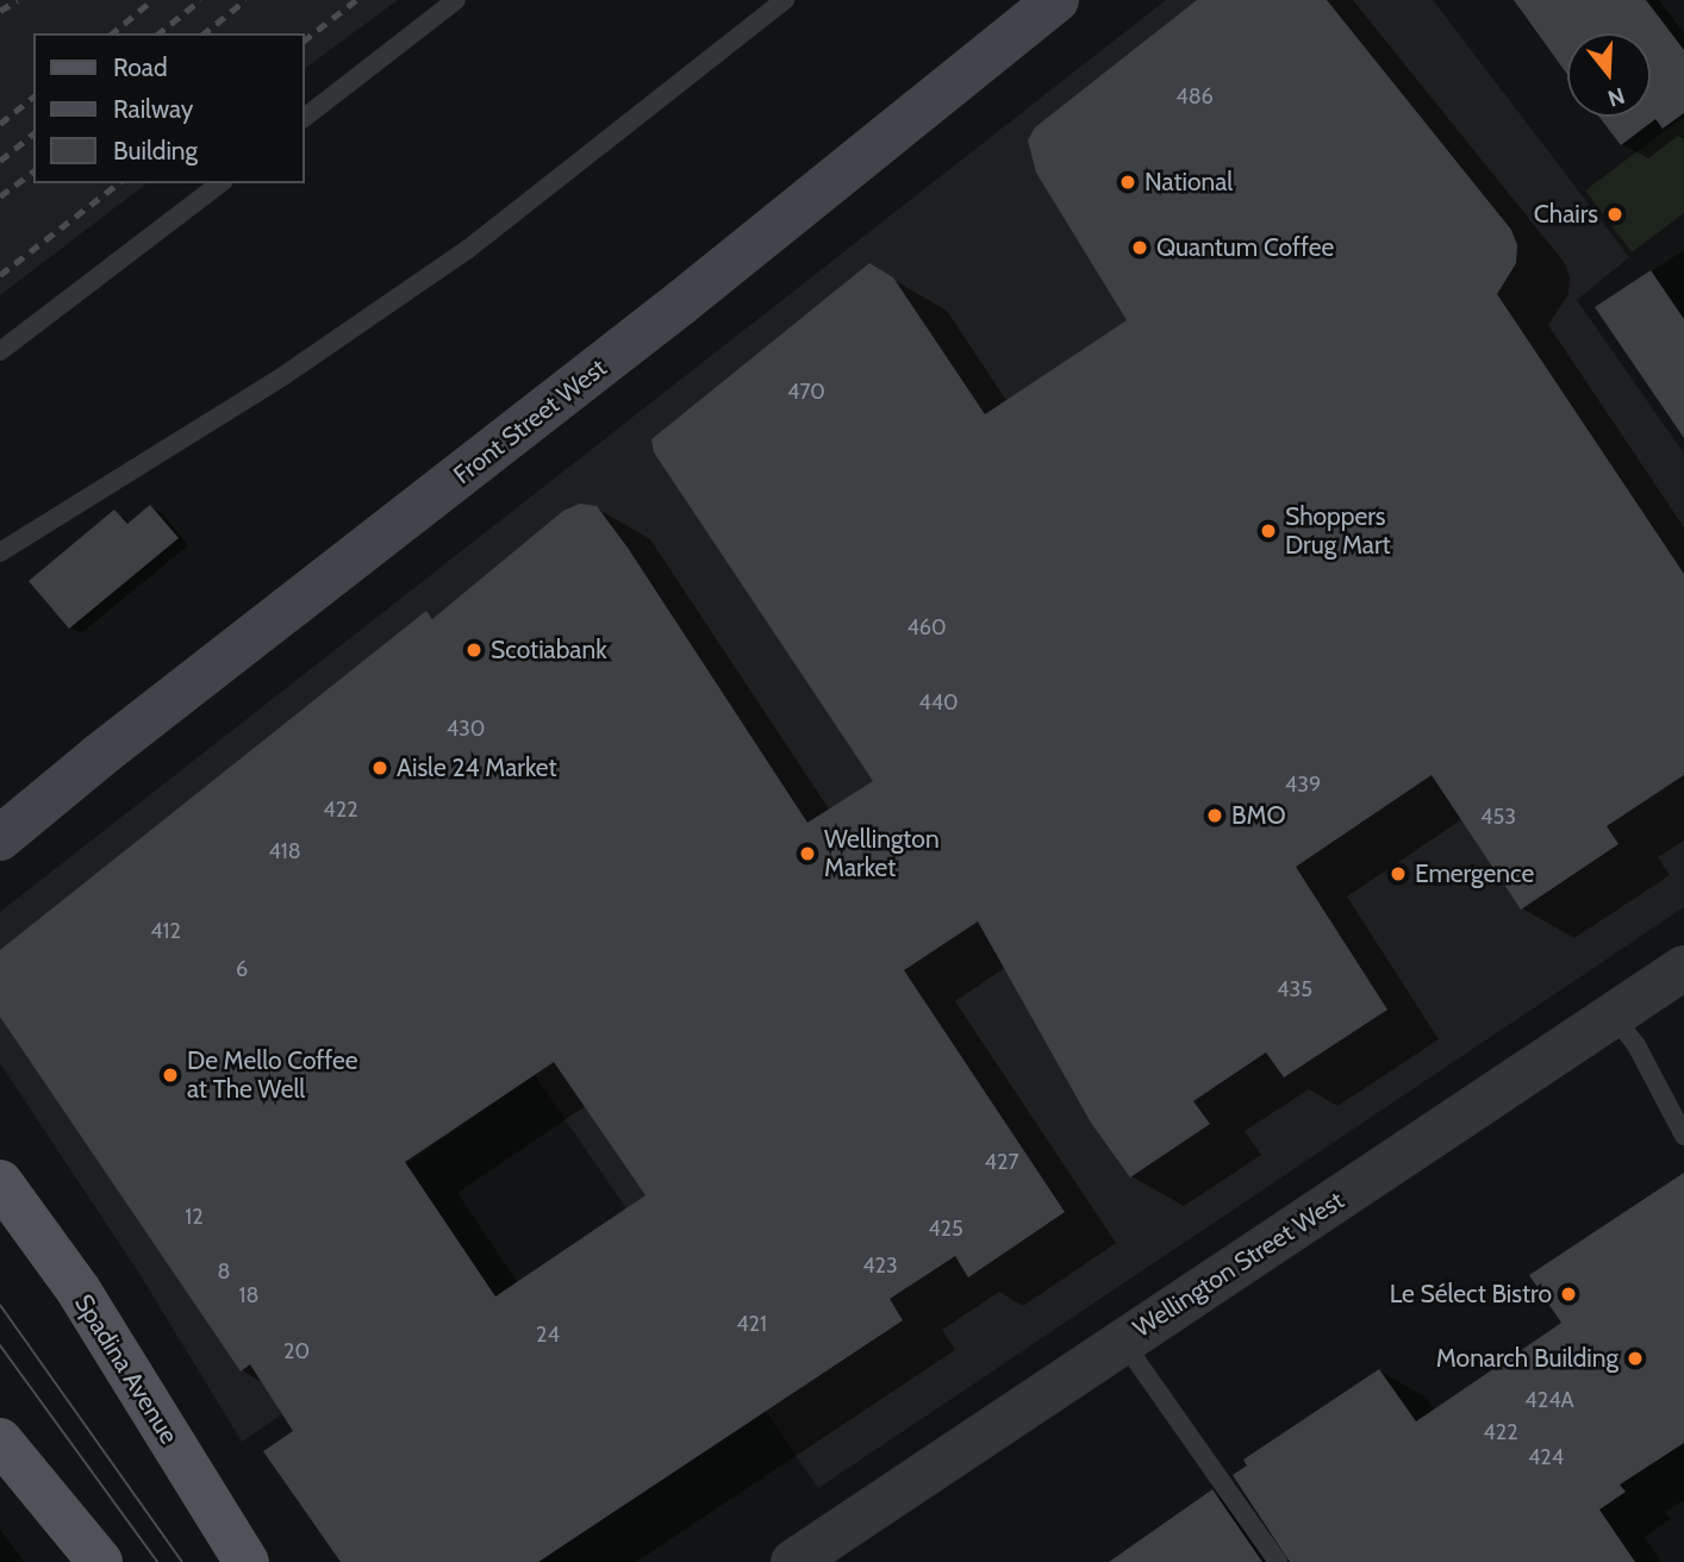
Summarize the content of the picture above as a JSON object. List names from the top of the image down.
{
  "streets": {
    "main road": ["Front Street West", "Spadina Avenue"],
    "street": ["Wellington Street West"]
  },
  "places": [
    "National",
    "Chairs",
    "Quantum Coffee",
    "Shoppers Drug Mart",
    "Scotiabank",
    "Aisle 24 Market",
    "BMO",
    "Wellington Market",
    "Emergence",
    "De Mello Coffee at The Well",
    "Le Sélect Bistro",
    "Monarch Building"
  ],
  "house_numbers": [
    "486",
    "470",
    "460",
    "440",
    "430",
    "439",
    "422",
    "453",
    "418",
    "412",
    "6",
    "435",
    "427",
    "12",
    "425",
    "423",
    "8",
    "18",
    "421",
    "24",
    "20",
    "424A",
    "422",
    "424"
  ],
  "legend": ["Road", "Railway", "Building"],
  "north": "bottom"
}
